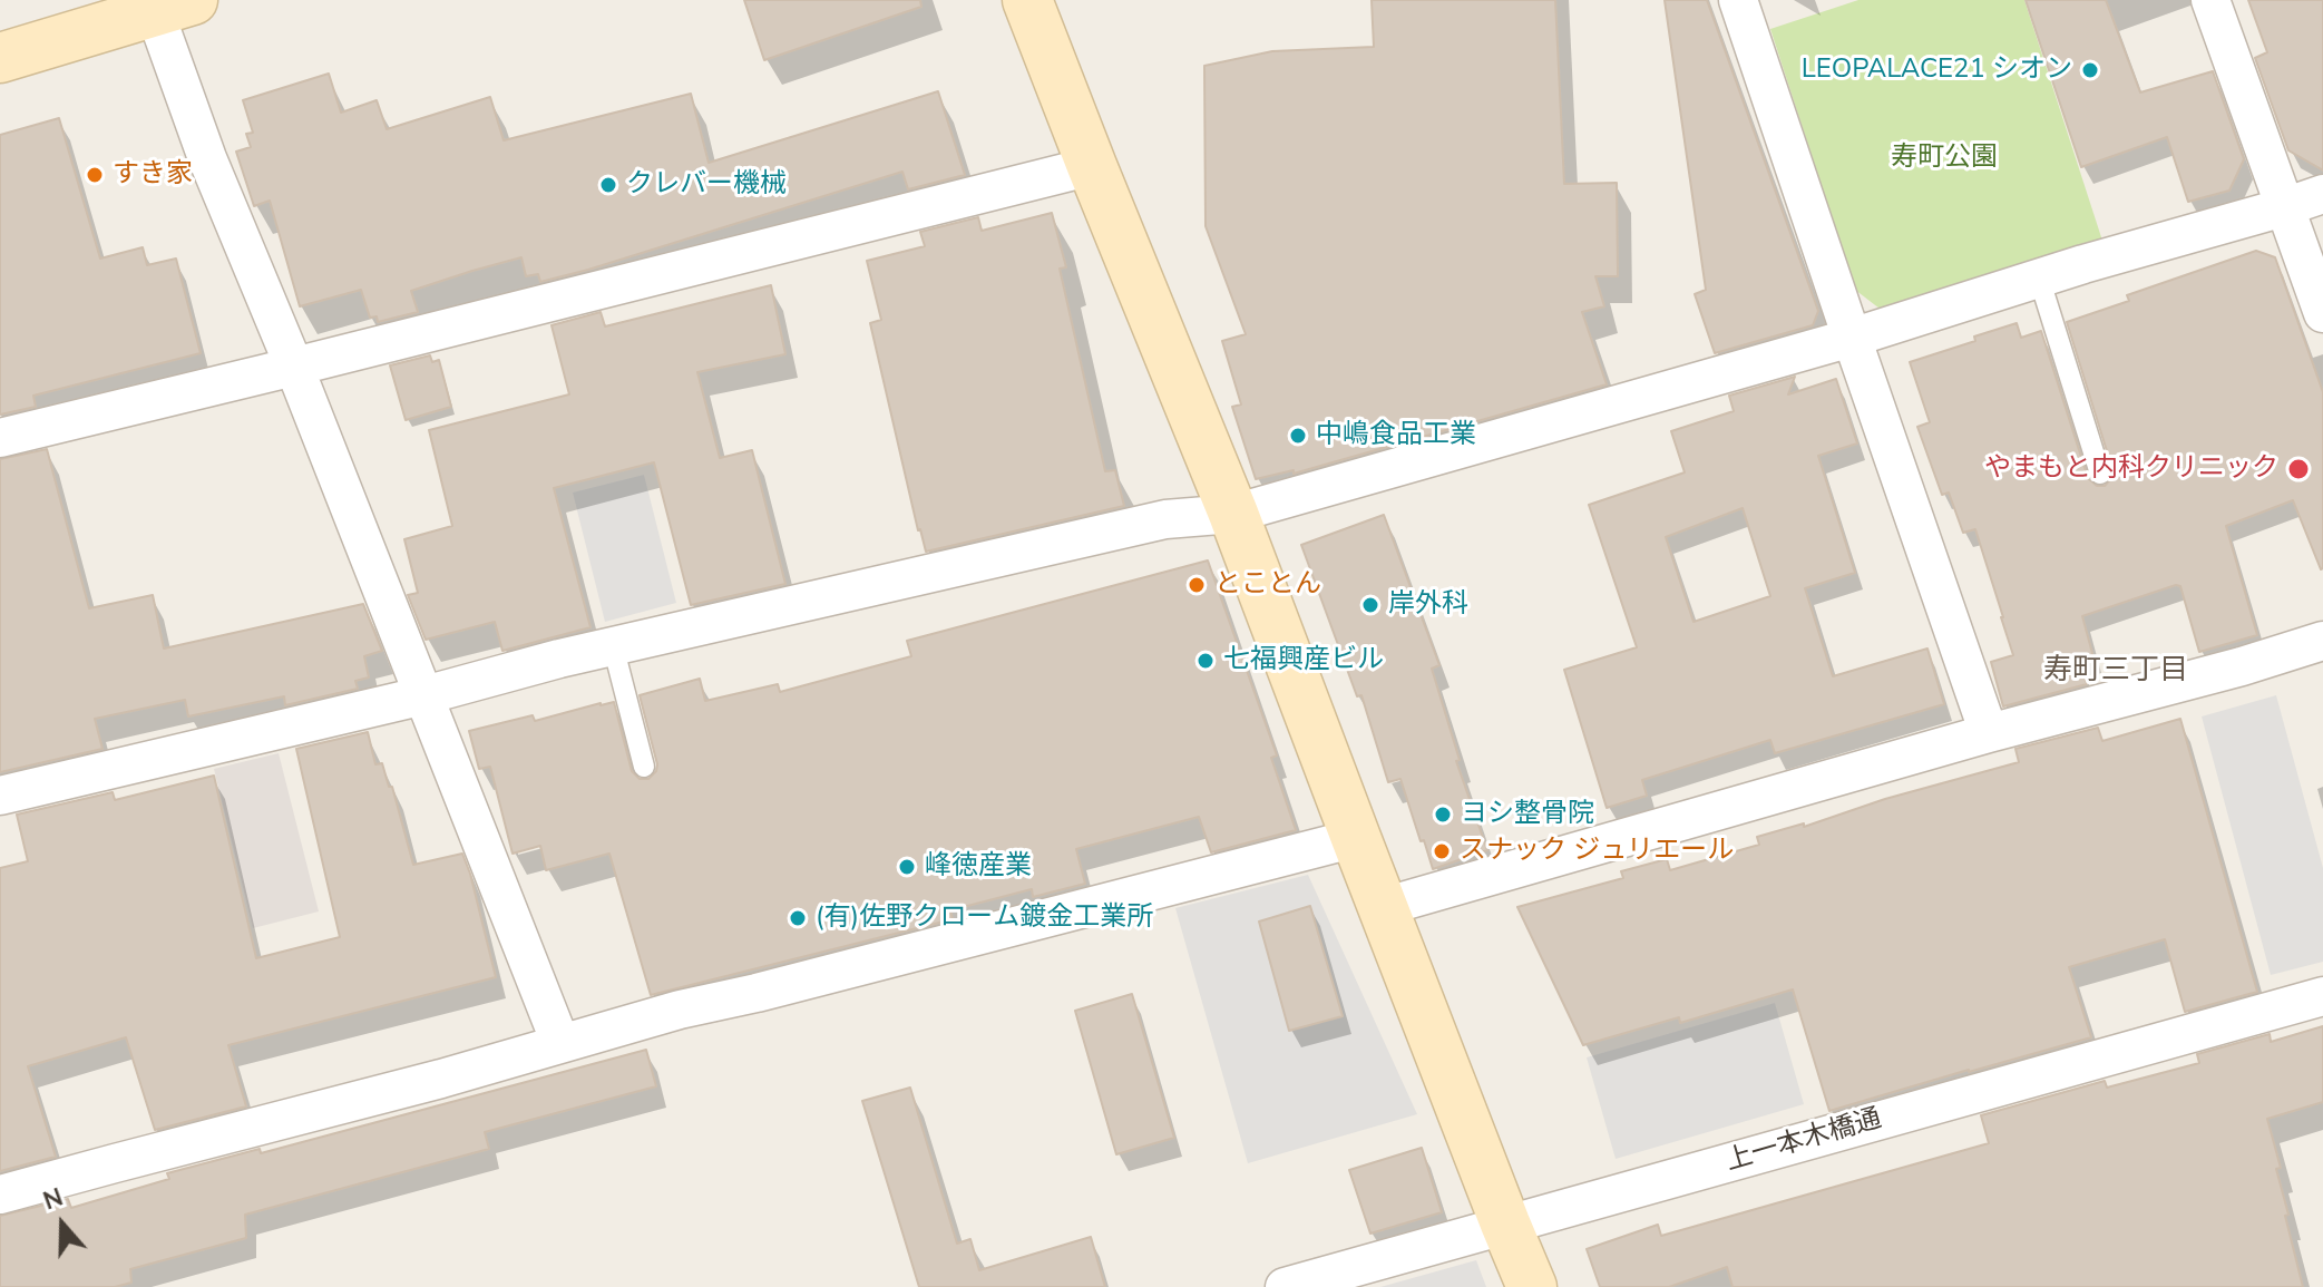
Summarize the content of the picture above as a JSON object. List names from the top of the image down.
{
  "streets": {
    "street": ["上一本木橋通"]
  },
  "districts": ["寿町三丁目"],
  "parks": ["寿町公園"],
  "places": [
    "LEOPALACE21 シオン",
    "すき家",
    "クレバー機械",
    "中嶋食品工業",
    "やまもと内科クリニック",
    "とことん",
    "岸外科",
    "七福興産ビル",
    "ヨシ整骨院",
    "スナック ジュリエール",
    "峰徳産業",
    "(有)佐野クローム鍍金工業所"
  ],
  "north": "top"
}
